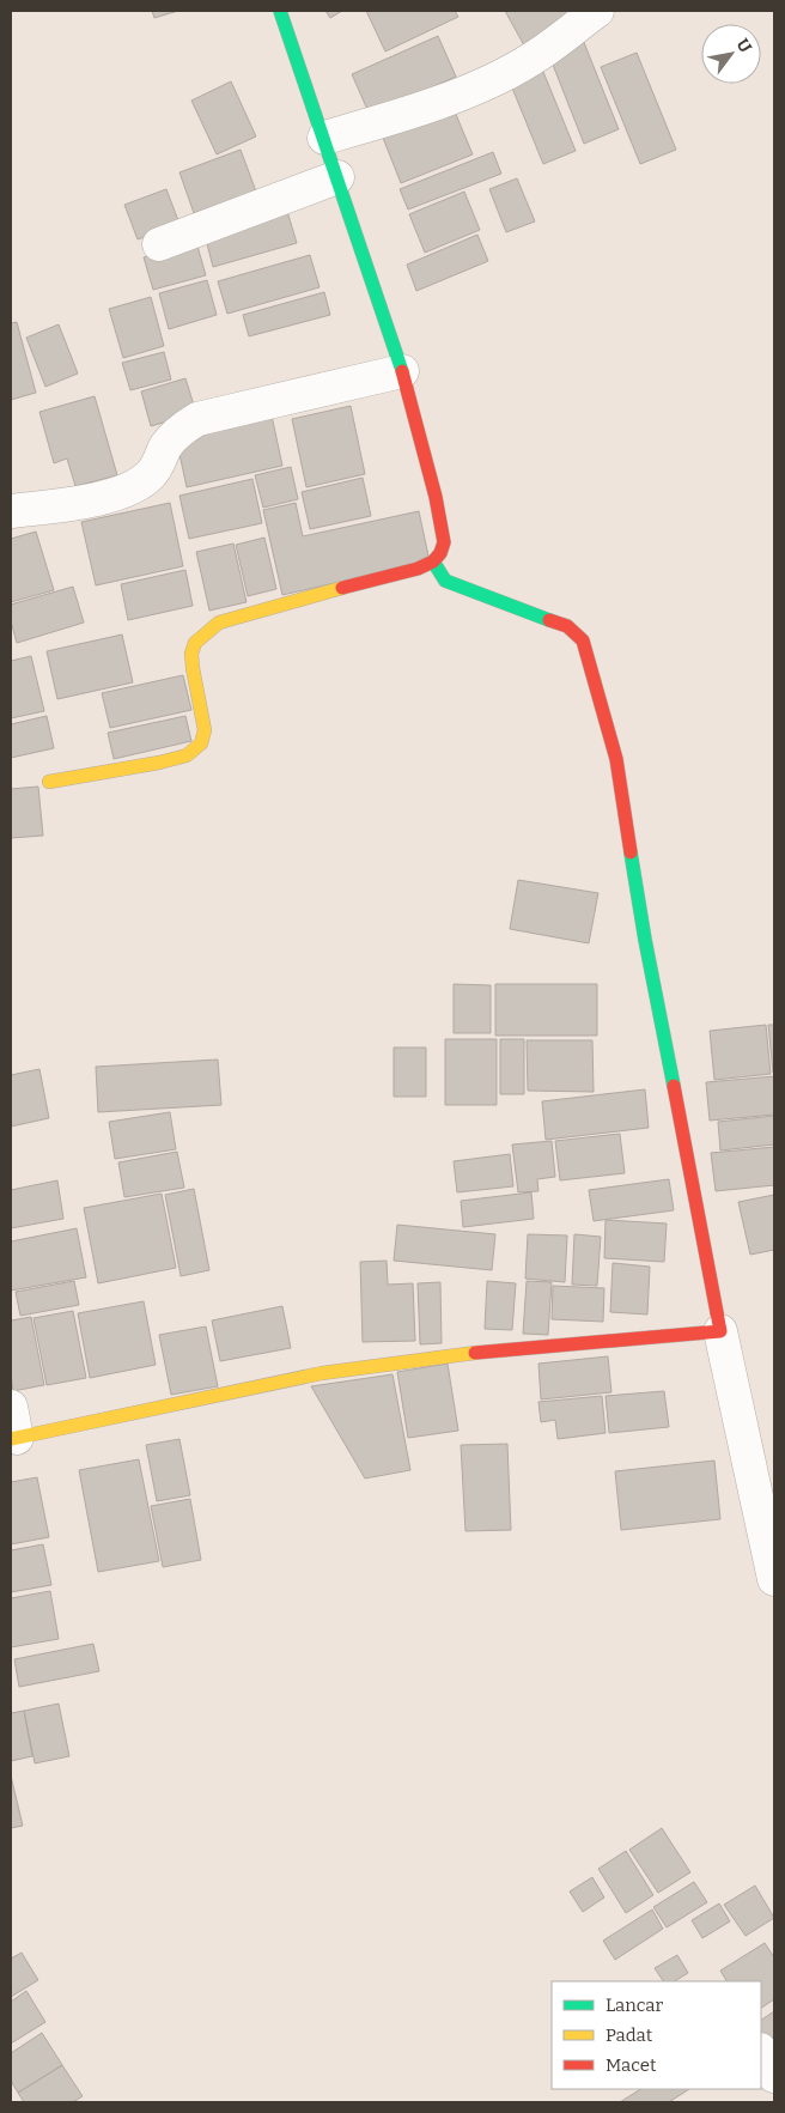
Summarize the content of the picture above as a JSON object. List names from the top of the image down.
{
  "legend": ["Lancar", "Padat", "Macet"],
  "north": "top right"
}
